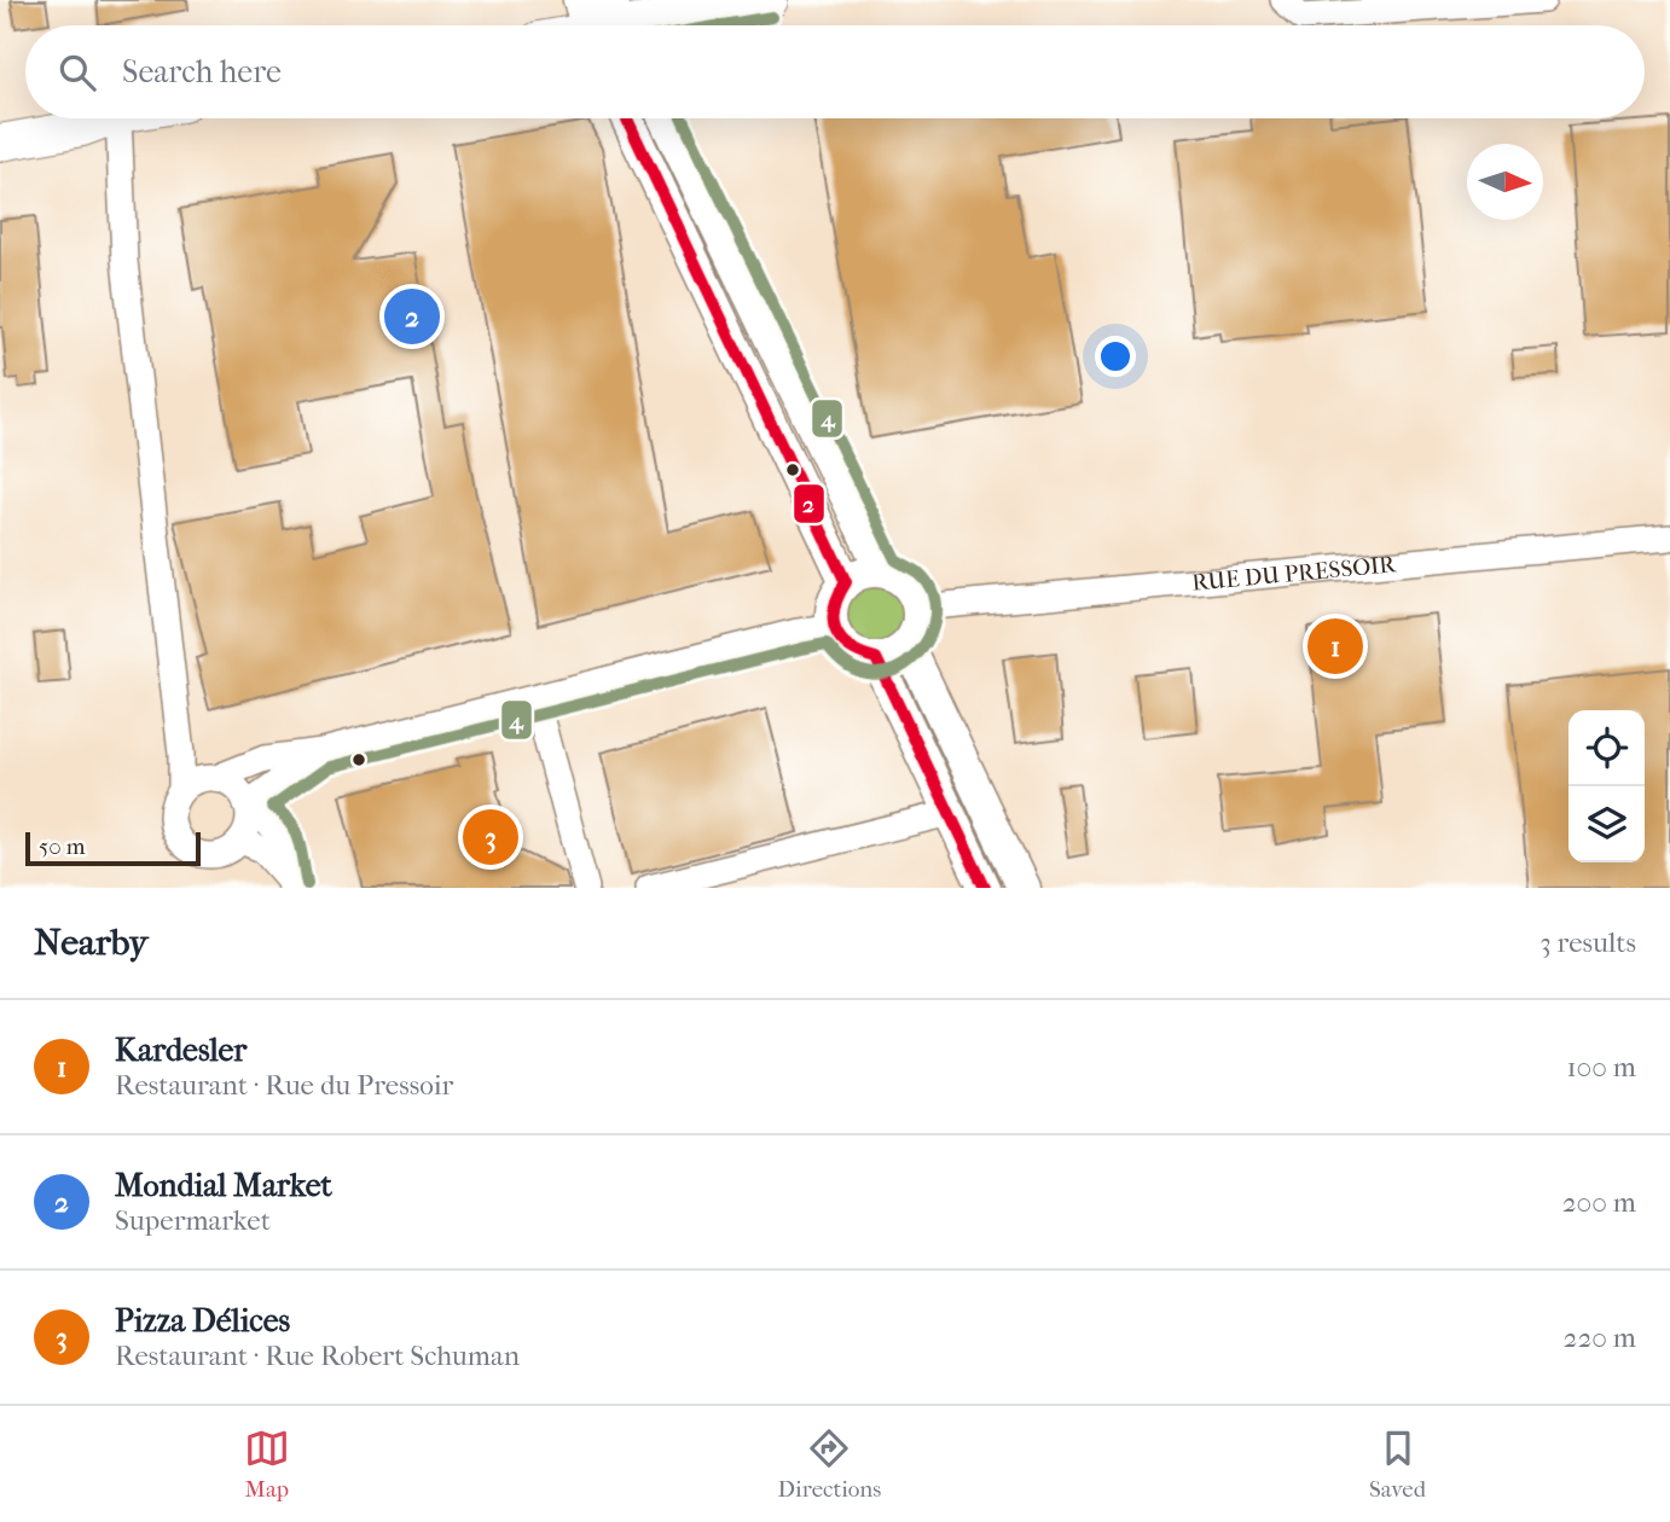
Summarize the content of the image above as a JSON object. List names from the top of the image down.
{
  "streets": {
    "street": ["RUE DU PRESSOIR"]
  },
  "lines": ["transit line 4", "transit line 2"],
  "scale_bar": "50 m",
  "north": "right",
  "page": {
    "search": "Search here",
    "pins": ["2", "1", "3"],
    "scale": "50 m",
    "heading": ["Nearby", "3 results"],
    "list": [
      {
        "mark": "1",
        "name": "Kardesler",
        "note": "Restaurant · Rue du Pressoir",
        "value": "100 m"
      },
      {
        "mark": "2",
        "name": "Mondial Market",
        "note": "Supermarket",
        "value": "200 m"
      },
      {
        "mark": "3",
        "name": "Pizza Délices",
        "note": "Restaurant · Rue Robert Schuman",
        "value": "220 m"
      }
    ],
    "nav": ["Map", "Directions", "Saved"]
  }
}
